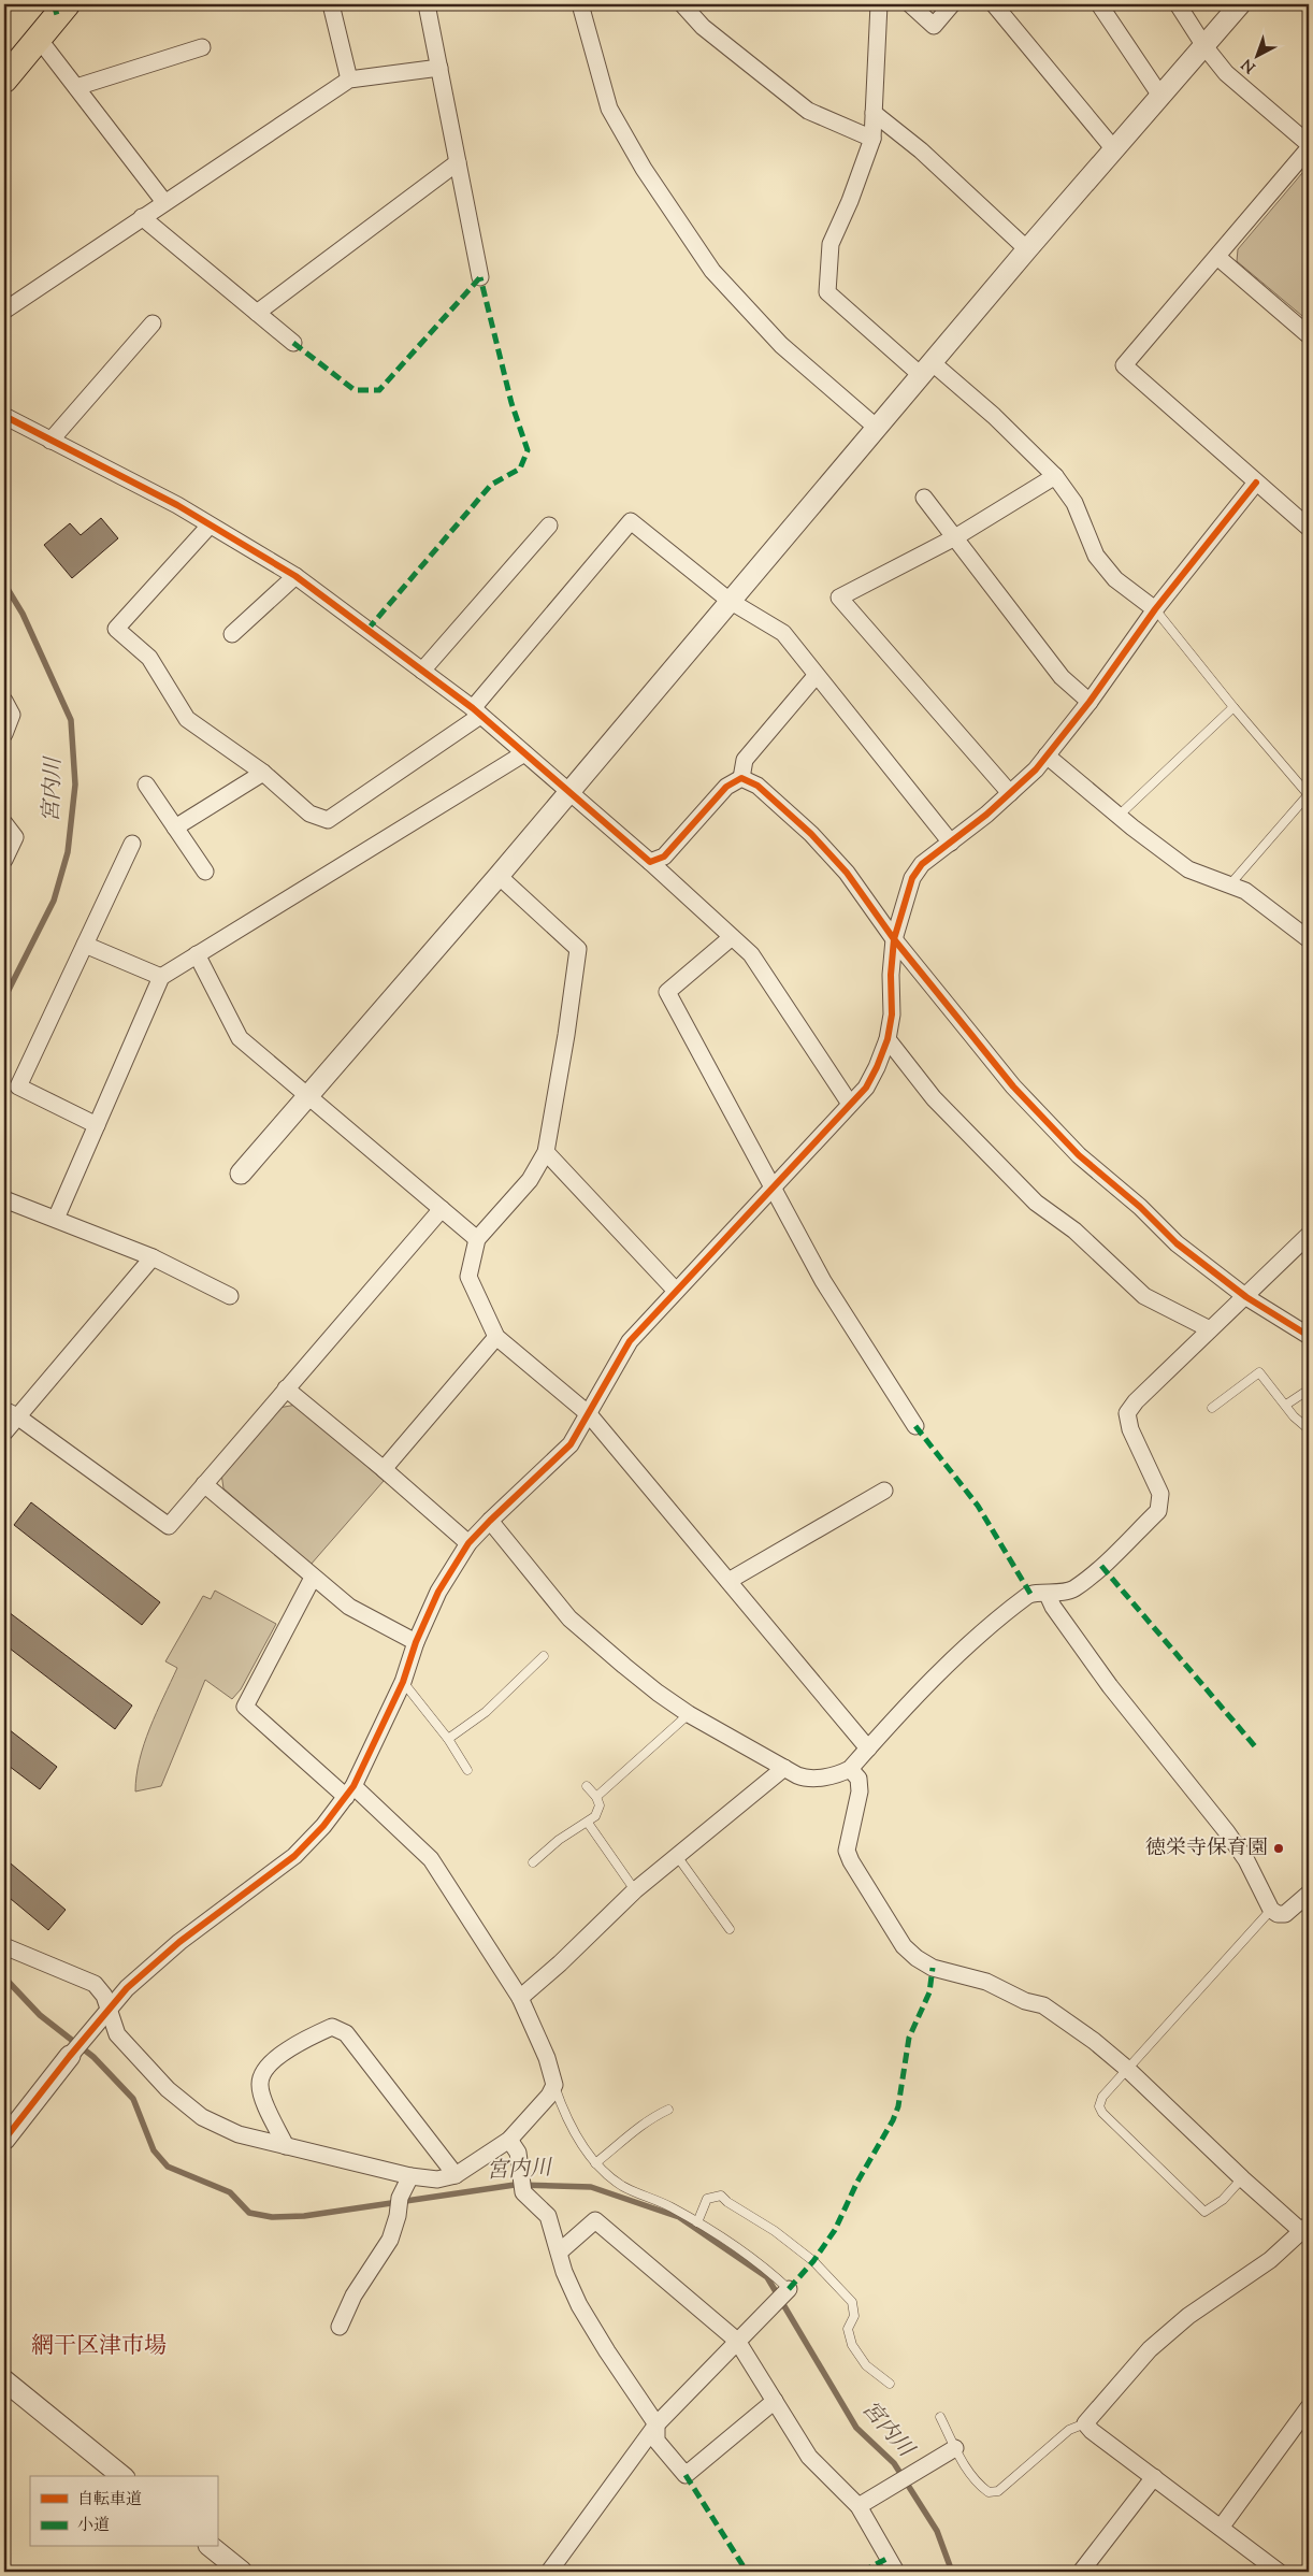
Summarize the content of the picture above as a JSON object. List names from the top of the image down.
{
  "districts": ["網干区津市場"],
  "water": ["宮内川"],
  "places": ["徳栄寺保育園"],
  "legend": ["自転車道", "小道"],
  "north": "bottom left"
}
